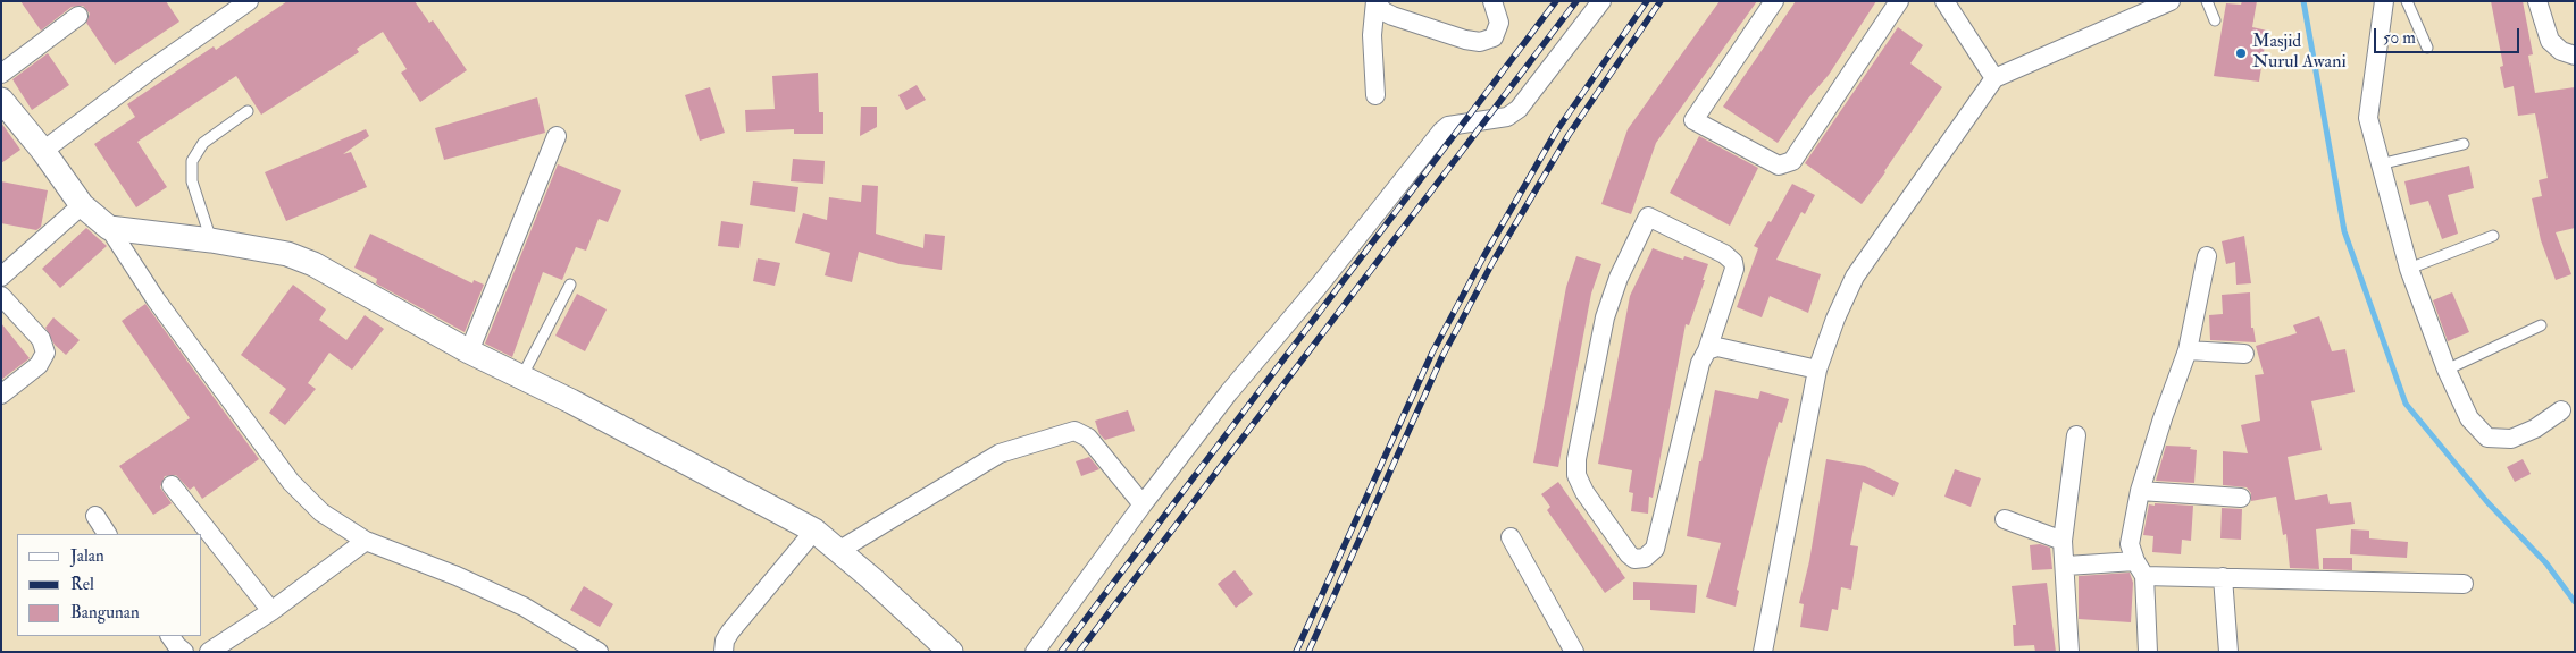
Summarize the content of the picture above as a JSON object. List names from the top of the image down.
{
  "places": ["Masjid Nurul Awani"],
  "legend": ["Jalan", "Rel", "Bangunan"],
  "scale_bar": "50 m"
}
